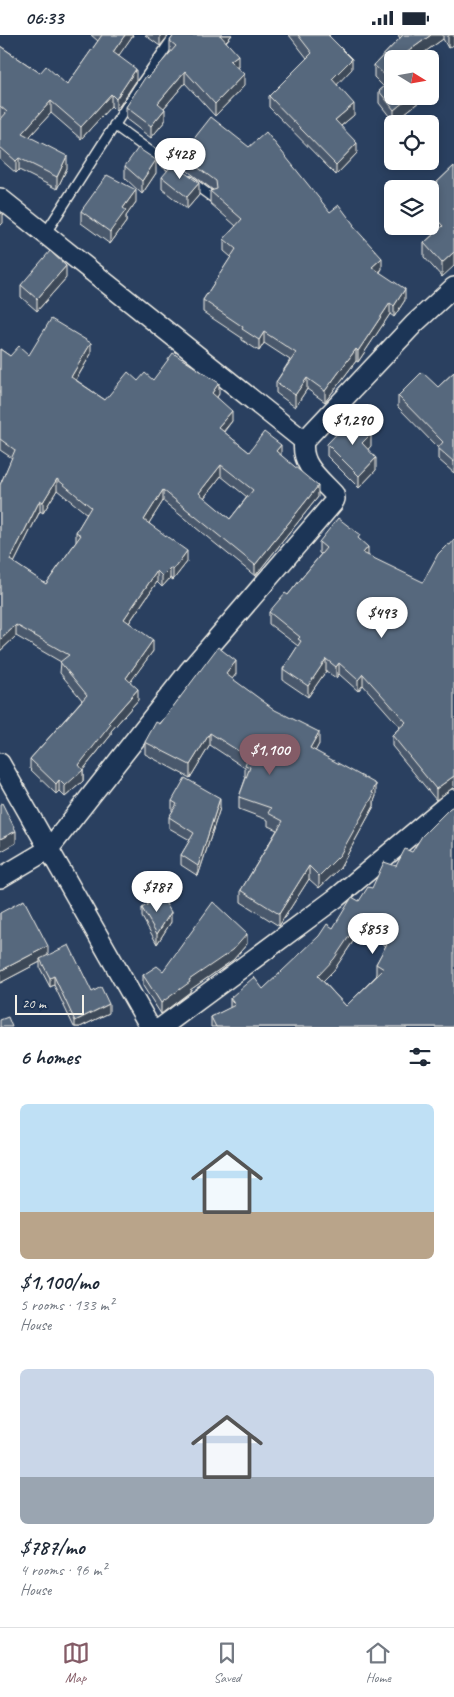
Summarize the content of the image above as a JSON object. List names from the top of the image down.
{
  "scale_bar": "20 m",
  "north": "right",
  "page": {
    "status": "06:33",
    "price": [
      "$428",
      "$1,290",
      "$493",
      "$1,100",
      "$787",
      "$853"
    ],
    "scale": "20 m",
    "heading": "6 homes",
    "list": [
      {
        "name": "$1,100/mo",
        "note": "5 rooms · 133 m² · House"
      },
      {
        "name": "$787/mo",
        "note": "4 rooms · 96 m² · House"
      }
    ],
    "tabs": ["Map", "Saved", "Home"]
  }
}
